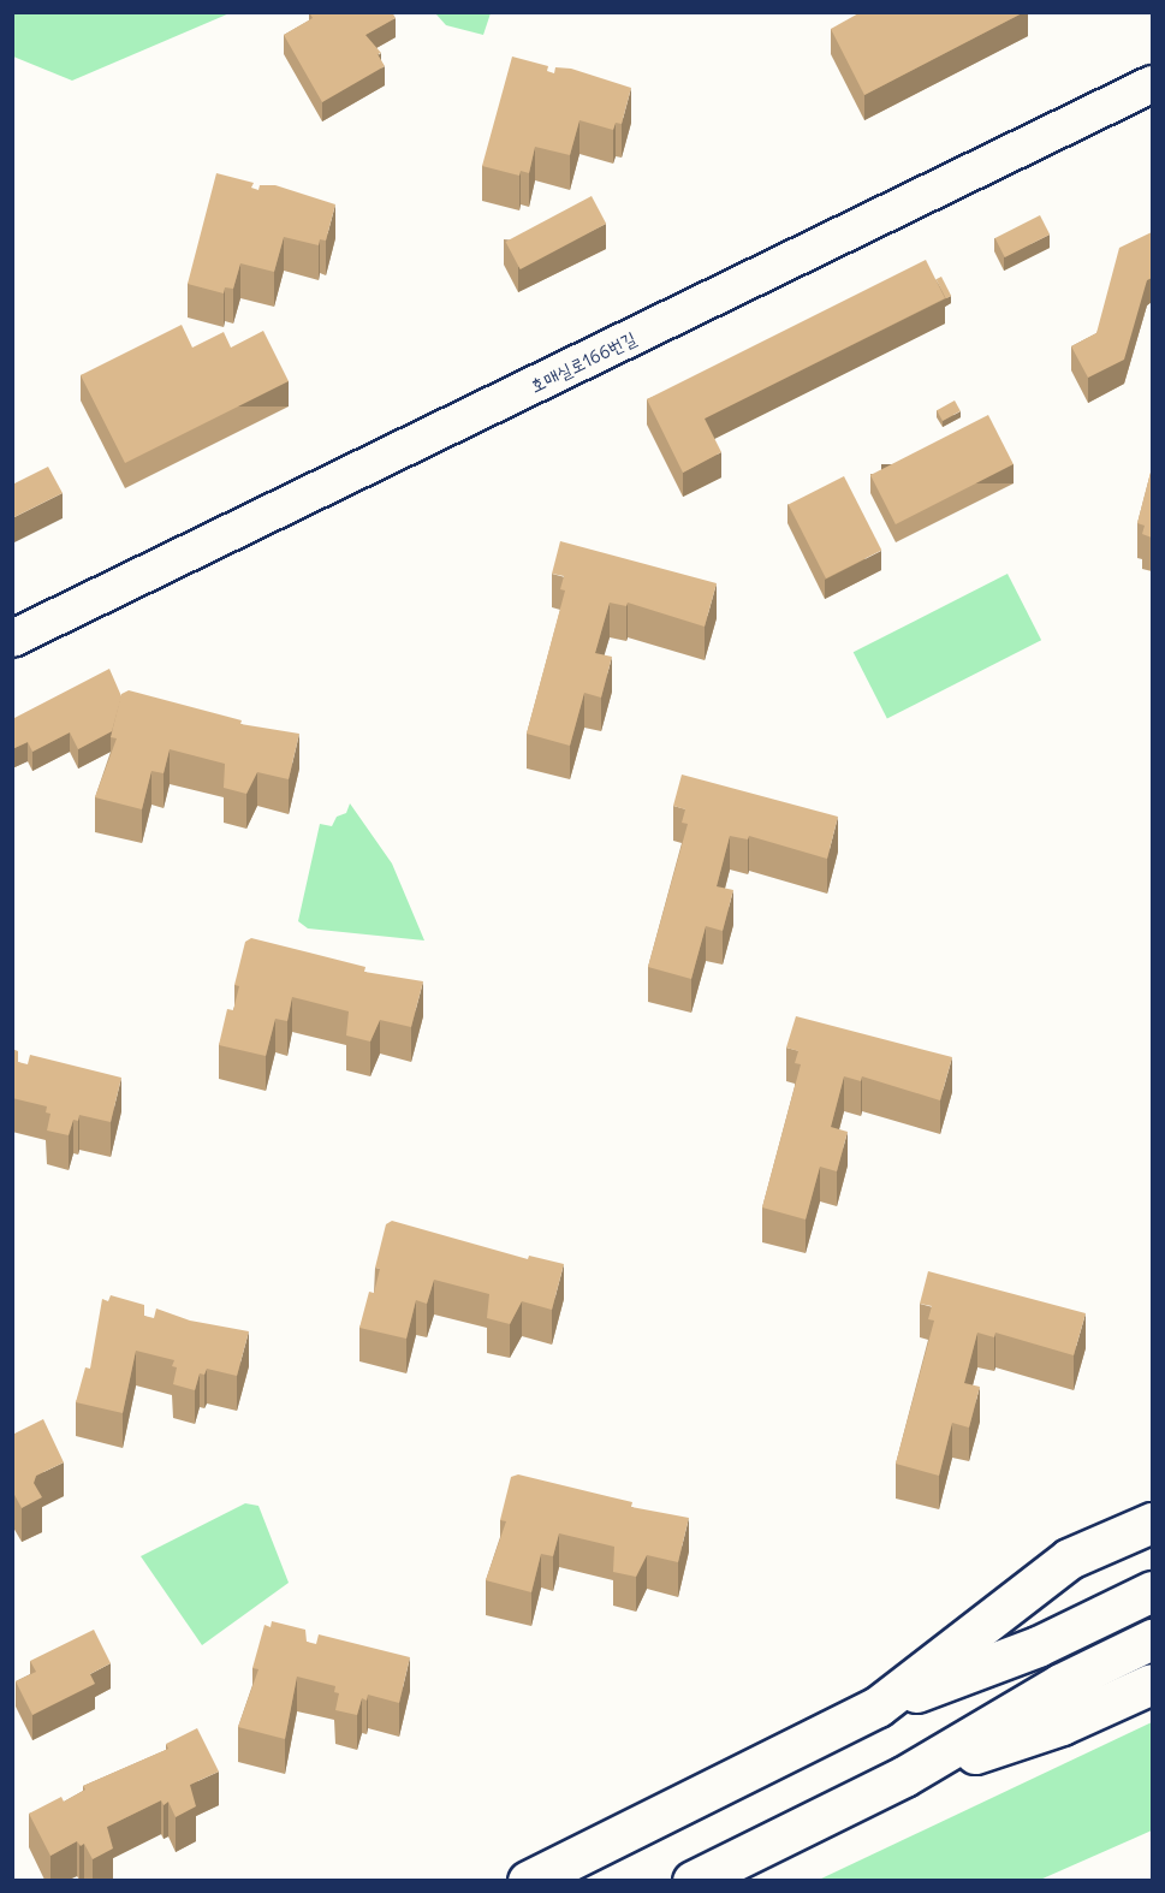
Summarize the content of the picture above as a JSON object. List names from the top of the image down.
{
  "streets": {
    "street": ["호매실로166번길"]
  }
}
